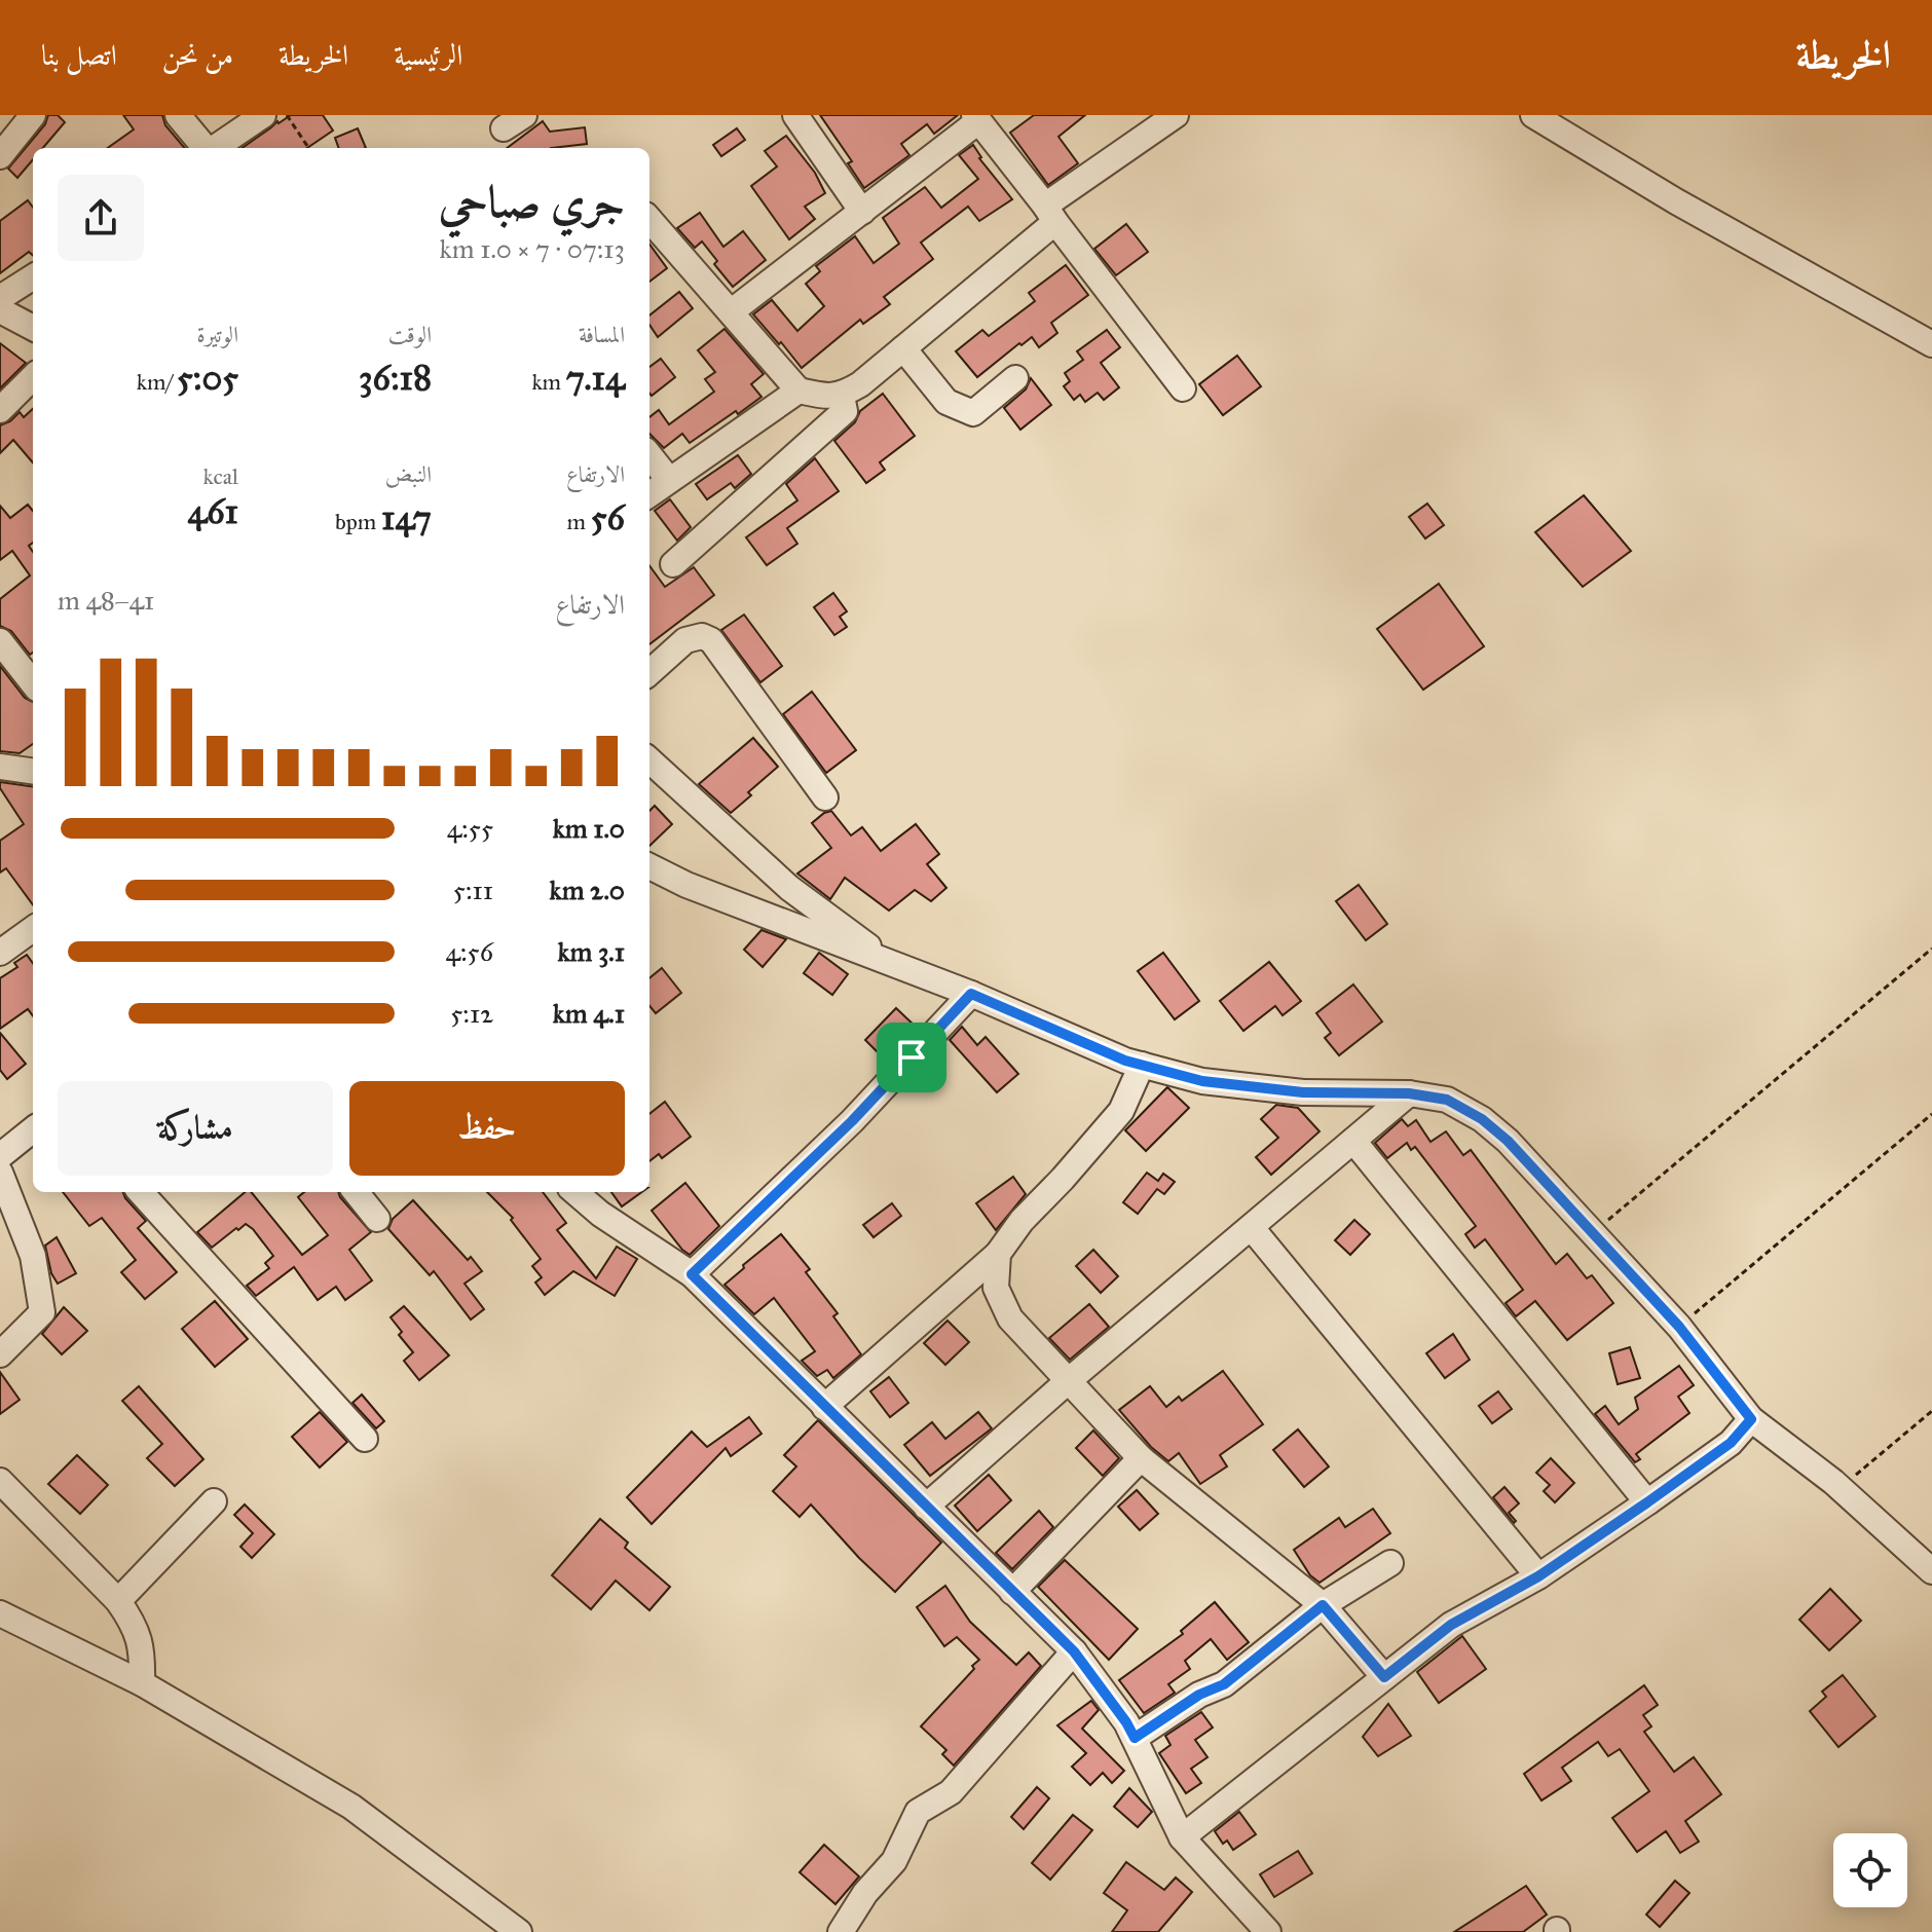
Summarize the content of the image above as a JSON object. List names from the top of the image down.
{
  "page": {
    "header": "الخريطة",
    "nav": [
      "الرئيسية",
      "الخريطة",
      "من نحن",
      "اتصل بنا"
    ],
    "heading": ["جري صباحي", "07:13 · 7 × 1.0 km"],
    "stats": [
      ["المسافة", "7.14 km"],
      ["الوقت", "36:18"],
      ["الوتيرة", "5:05 /km"],
      ["الارتفاع", "56 m"],
      ["النبض", "147 bpm"],
      ["kcal", "461"]
    ],
    "chart": ["الارتفاع", "41–48 m"],
    "list": [
      {
        "name": "1.0 km",
        "note": "4:55"
      },
      {
        "name": "2.0 km",
        "note": "5:11"
      },
      {
        "name": "3.1 km",
        "note": "4:56"
      },
      {
        "name": "4.1 km",
        "note": "5:12"
      }
    ],
    "buttons": ["حفظ", "مشاركة"]
  }
}
